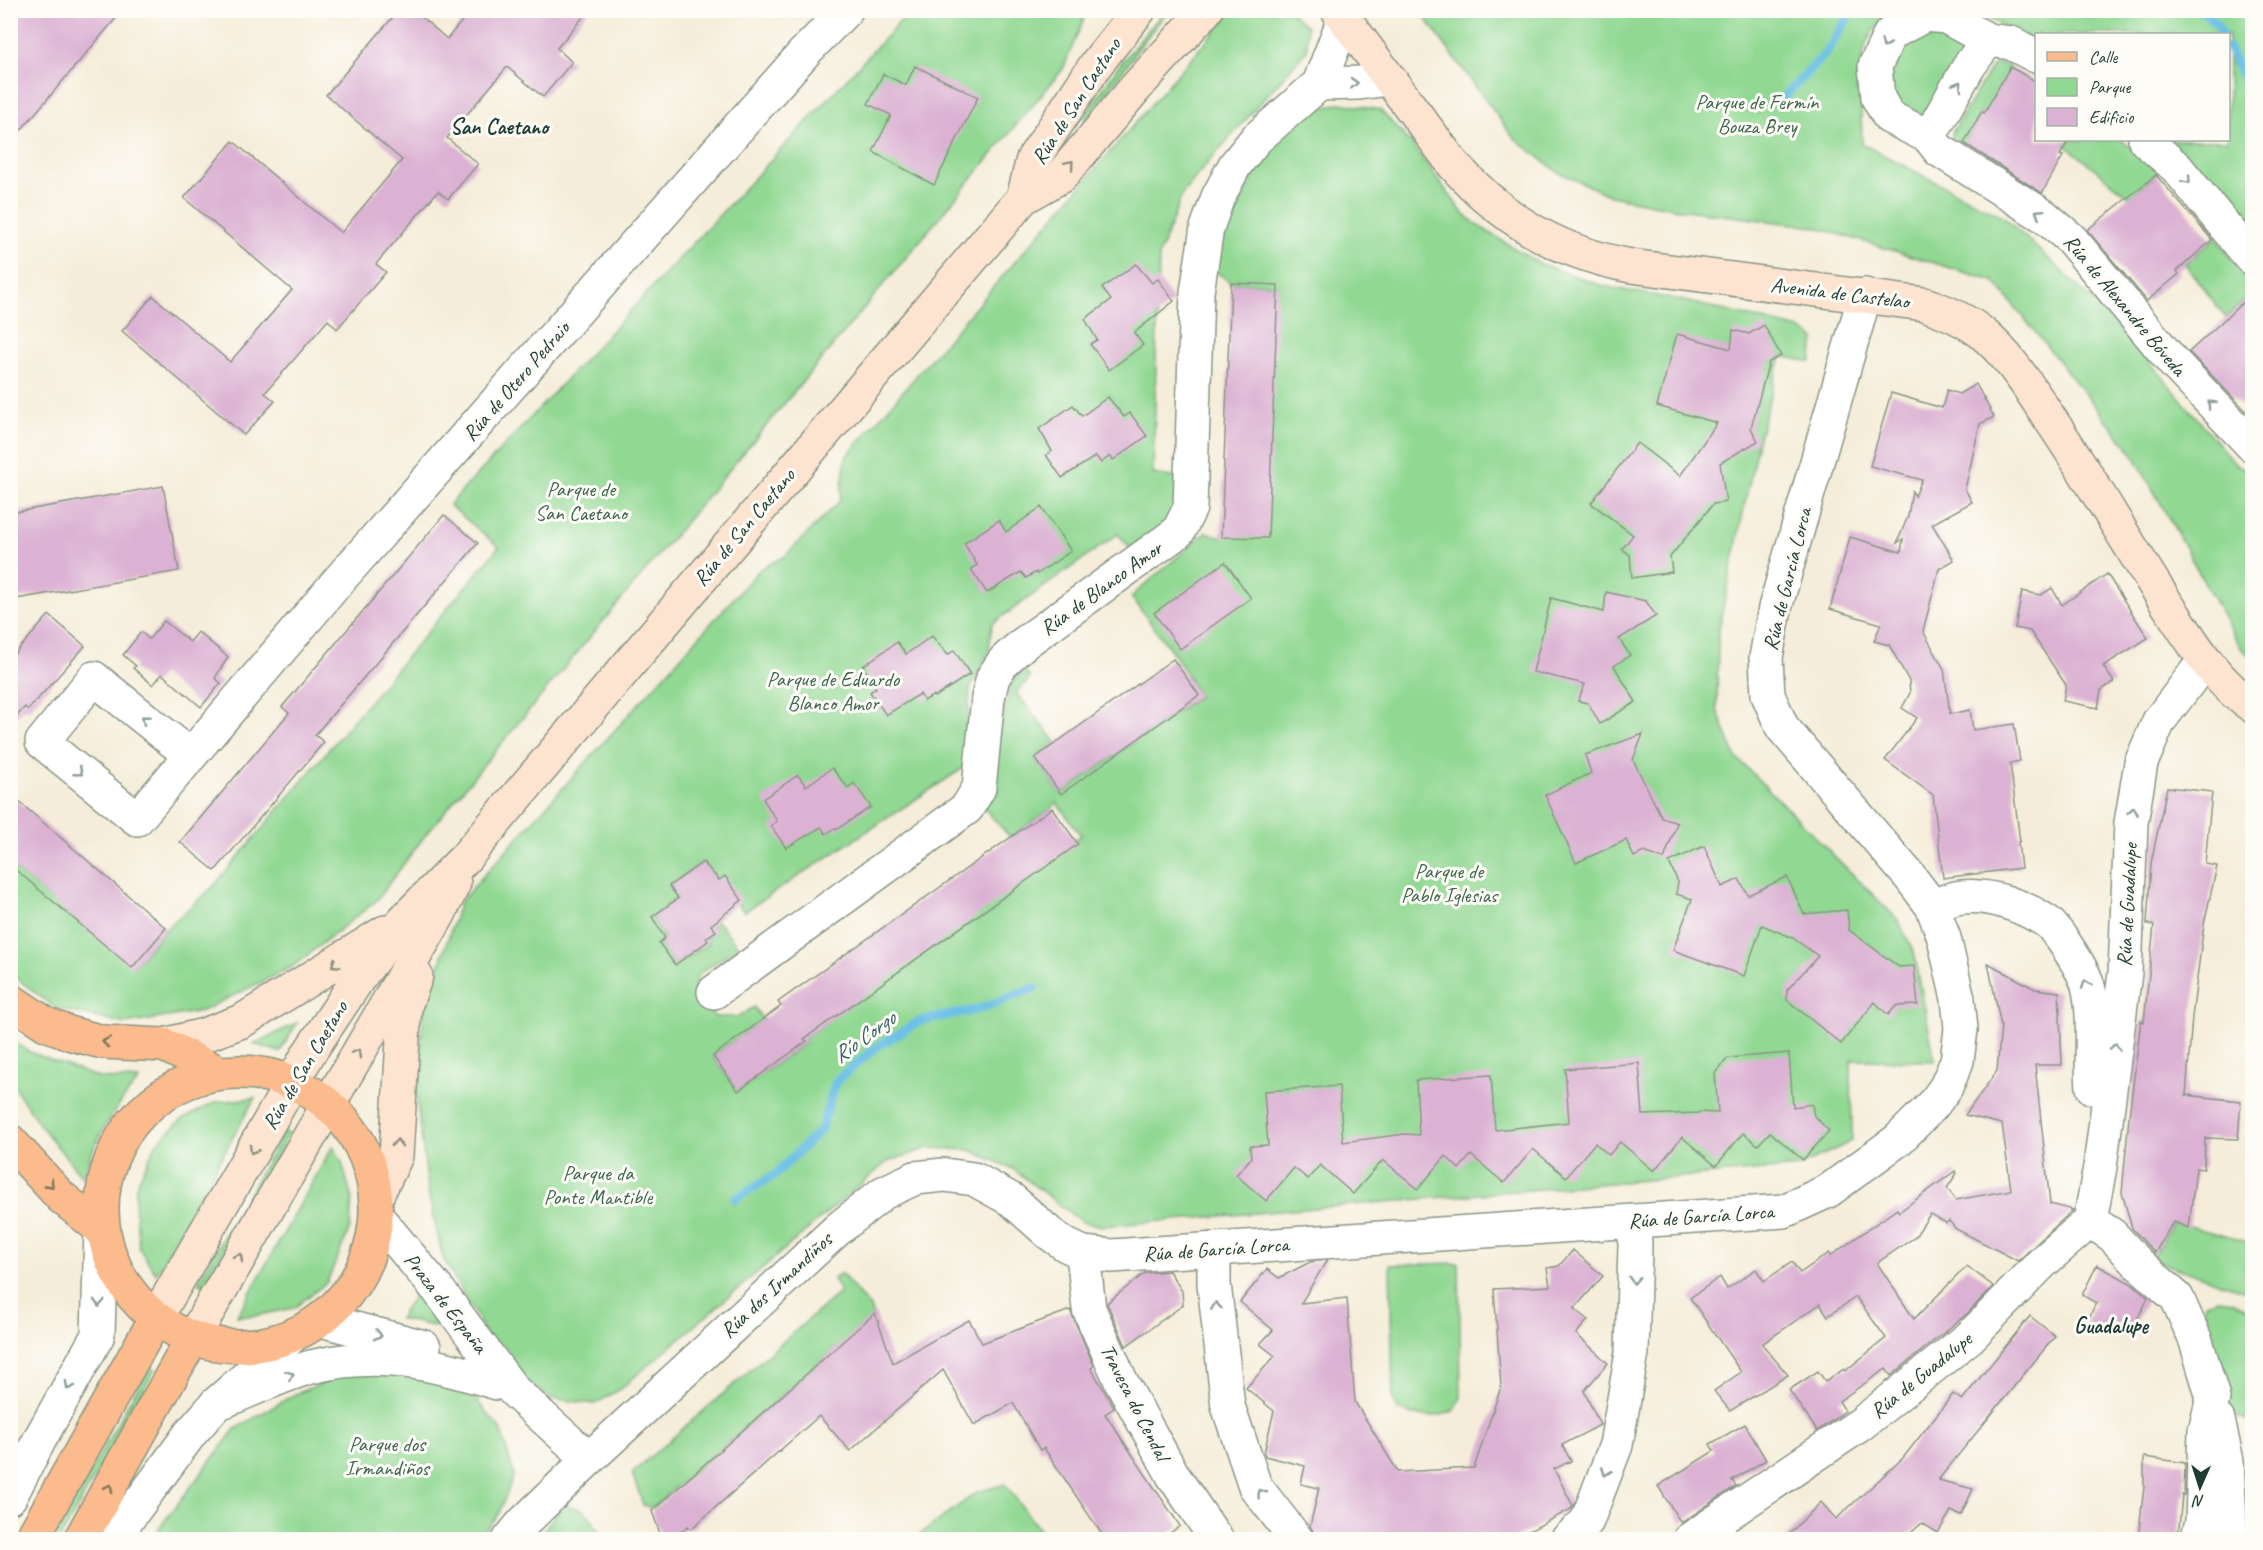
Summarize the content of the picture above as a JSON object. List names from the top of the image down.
{
  "streets": {
    "main road": ["Praza de España"],
    "street": [
      "Rúa de San Caetano",
      "Avenida de Castelao",
      "Rúa de Alexandre Bóveda",
      "Rúa de Otero Pedraio",
      "Rúa de García Lorca",
      "Rúa de Blanco Amor",
      "Rúa de Guadalupe",
      "Rúa dos Irmandiños",
      "Travesa do Cendal"
    ]
  },
  "crossings": [
    ["Rúa de San Caetano", "Praza de España"],
    ["Avenida de Castelao", "Rúa de García Lorca"],
    ["Avenida de Castelao", "Rúa de Blanco Amor"],
    ["Avenida de Castelao", "Rúa de Guadalupe"],
    ["Rúa de García Lorca", "Rúa de Guadalupe"],
    ["Rúa de García Lorca", "Rúa dos Irmandiños"],
    ["Rúa de García Lorca", "Travesa do Cendal"],
    ["Rúa dos Irmandiños", "Praza de España"],
    ["Rúa dos Irmandiños", "Travesa do Cendal"]
  ],
  "one_way": ["Rúa de Guadalupe"],
  "districts": ["San Caetano", "Guadalupe"],
  "water": ["Río Corgo"],
  "parks": [
    "Parque de Fermín Bouza Brey",
    "Parque de San Caetano",
    "Parque de Eduardo Blanco Amor",
    "Parque de Pablo Iglesias",
    "Parque da Ponte Mantible",
    "Parque dos Irmandiños"
  ],
  "legend": ["Calle", "Parque", "Edificio"],
  "north": "bottom"
}
